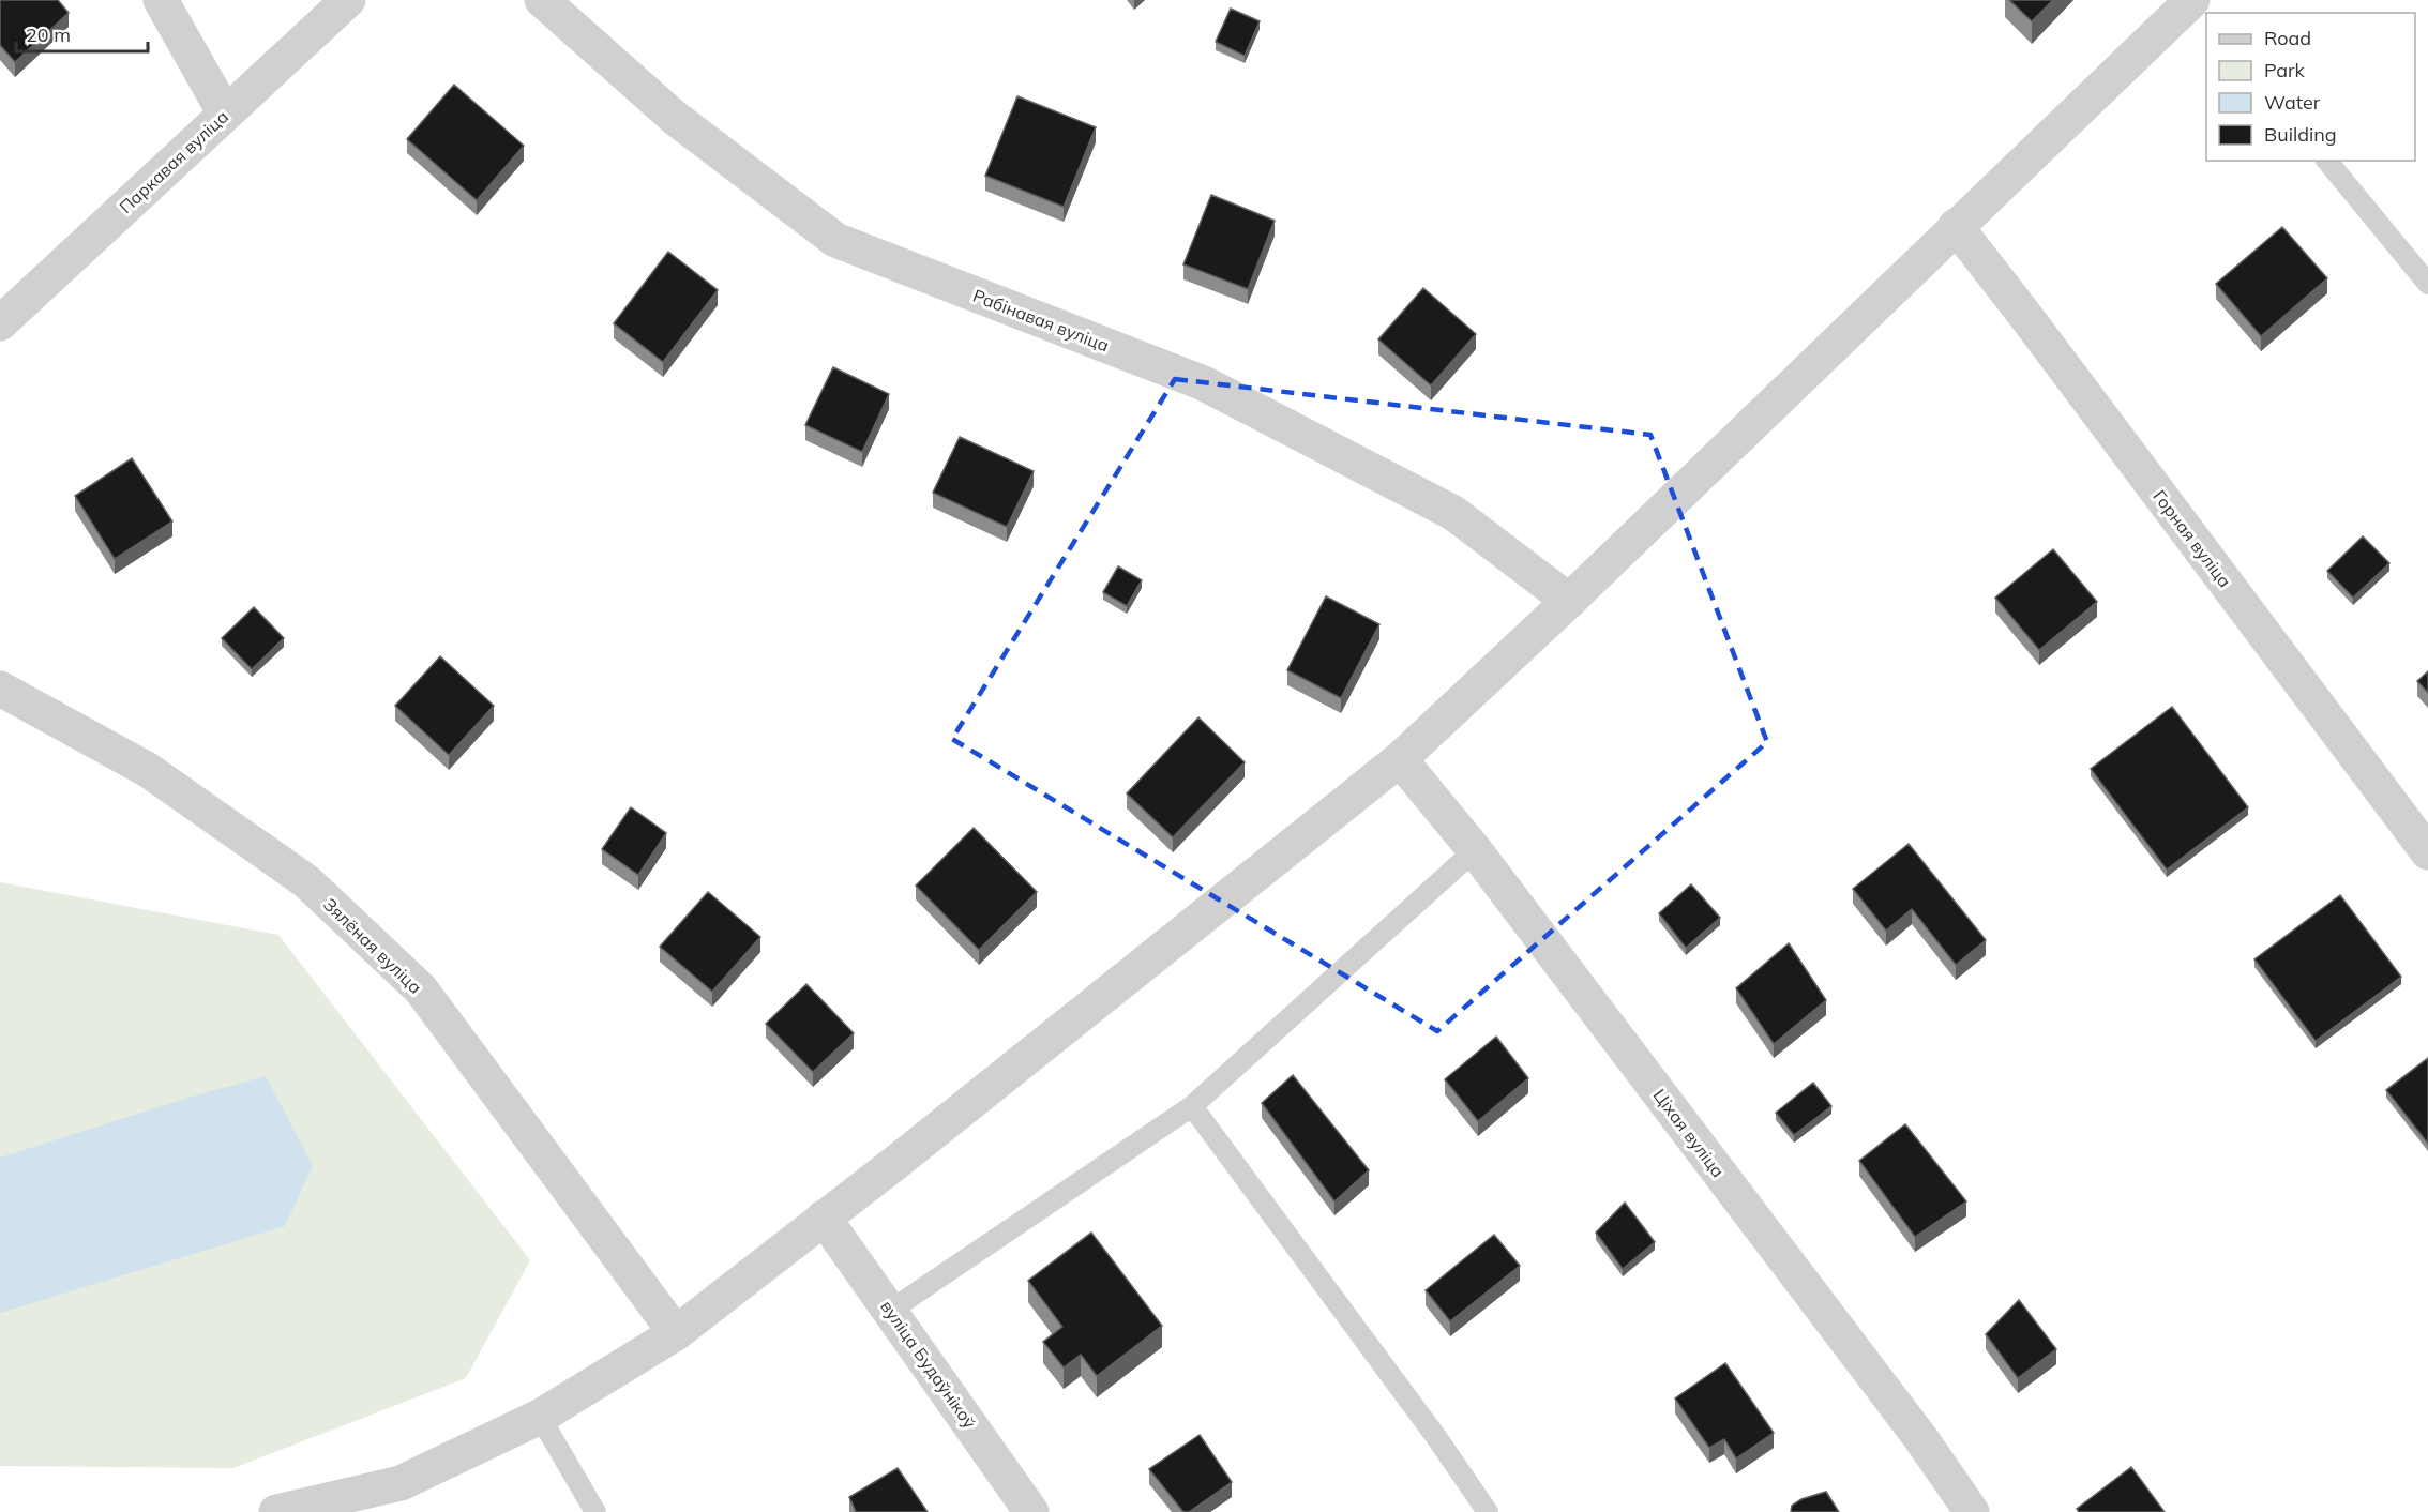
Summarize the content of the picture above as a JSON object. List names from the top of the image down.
{
  "streets": {
    "street": [
      "Паркавая вуліца",
      "Рабінавая вуліца",
      "Горная вуліца",
      "Зялёная вуліца",
      "Ціхая вуліца",
      "вуліца Будаўнікоў"
    ]
  },
  "legend": [
    "Road",
    "Park",
    "Water",
    "Building"
  ],
  "scale_bar": "20 m"
}
